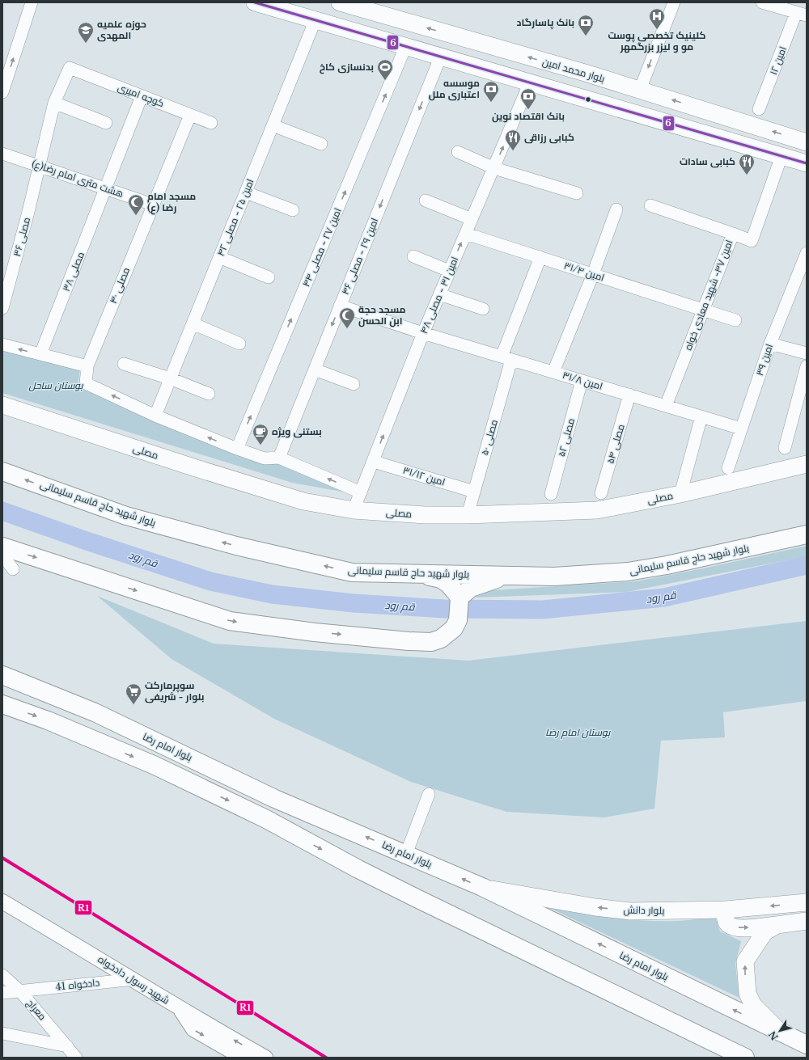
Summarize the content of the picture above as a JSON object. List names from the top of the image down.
{
  "streets": {
    "main road": [
      "بلوار محمد امین",
      "مصلی",
      "بلوار شهید حاج قاسم سلیمانی",
      "بلوار امام رضا",
      "بلوار دانش"
    ],
    "street": [
      "امین ۱۲",
      "کوچه امیری",
      "هشت متری امام رضا(ع)",
      "امین ۲۵ - مصلی ۴۲",
      "مصلی ۳۶",
      "امین ۲۷ - مصلی ۴۴",
      "امین ۲۹ - مصلی ۴۶",
      "مصلی ۳۸",
      "امین ۳۱/۴",
      "مصلی ۴۰",
      "امین ۳۱ - مصلی ۴۸",
      "امین ۳۷- شهید معادی خواه",
      "امین ۳۹",
      "امین ۳۱/۸",
      "مصلی ۵۰",
      "مصلی ۵۲",
      "مصلی ۵۴",
      "امین ۳۱/۱۲",
      "شهید رسول دادخواه",
      "دادخواه 41",
      "معراج"
    ]
  },
  "crossings": [
    ["کوچه امیری", "مصلی ۳۶"],
    ["کوچه امیری", "مصلی ۳۸"],
    ["کوچه امیری", "مصلی ۴۰"],
    ["هشت متری امام رضا(ع)", "مصلی ۳۶"],
    ["هشت متری امام رضا(ع)", "مصلی ۳۸"],
    ["هشت متری امام رضا(ع)", "مصلی ۴۰"],
    ["امین ۲۵ - مصلی ۴۲", "مصلی ۴۰"],
    ["امین ۲۹ - مصلی ۴۶", "امین ۳۱/۸"],
    ["امین ۳۱/۴", "امین ۳۱ - مصلی ۴۸"],
    ["امین ۳۱/۴", "امین ۳۷- شهید معادی خواه"],
    ["امین ۳۱/۴", "مصلی ۵۰"],
    ["امین ۳۱ - مصلی ۴۸", "امین ۳۱/۸"],
    ["امین ۳۱ - مصلی ۴۸", "مصلی"],
    ["امین ۳۱ - مصلی ۴۸", "امین ۳۱/۱۲"],
    ["امین ۳۷- شهید معادی خواه", "امین ۳۱/۸"],
    ["امین ۳۹", "امین ۳۱/۸"],
    ["امین ۳۱/۸", "مصلی ۵۰"],
    ["امین ۳۱/۸", "مصلی ۵۲"],
    ["امین ۳۱/۸", "مصلی ۵۴"],
    ["مصلی ۵۰", "مصلی"],
    ["مصلی ۵۰", "امین ۳۱/۱۲"],
    ["بلوار امام رضا", "بلوار دانش"],
    ["شهید رسول دادخواه", "دادخواه 41"],
    ["دادخواه 41", "معراج"]
  ],
  "one_way": ["امین ۲۷ - مصلی ۴۴", "امین ۲۹ - مصلی ۴۶", "امین ۳۱ - مصلی ۴۸"],
  "water": ["قم رود"],
  "parks": ["بوستان ساحل", "بوستان امام رضا"],
  "places": {
    "hospital": ["کلینیک تخصصی پوست مو و لیزر بزرگمهر"],
    "bank": ["بانک پاسارگاد", "موسسه اعتباری ملل", "بانک اقتصاد نوین"],
    "school or university": ["حوزه علمیه المهدی"],
    "sports": ["بدنسازی کاخ"],
    "restaurant": ["کبابی رزاقی", "کبابی سادات"],
    "mosque": ["مسجد امام رضا (ع)", "مسجد حجة ابن الحسن"],
    "cafe": ["بستنی ویژه"],
    "supermarket": ["سوپرمارکت بلوار - شریفی"]
  },
  "lines": ["transit line 6", "transit line R1"],
  "north": "bottom left"
}
